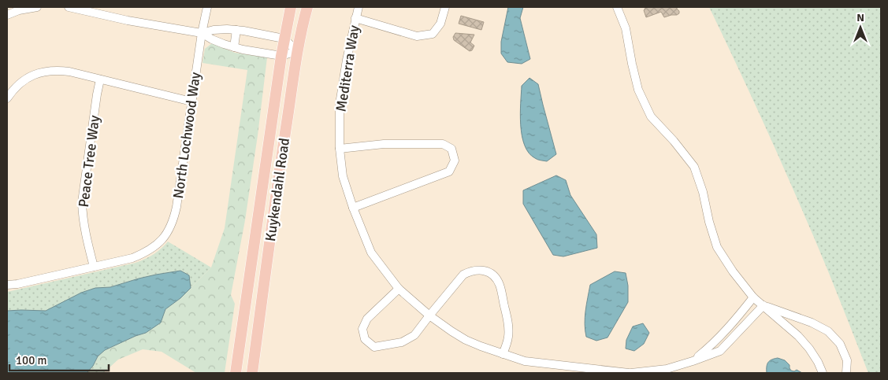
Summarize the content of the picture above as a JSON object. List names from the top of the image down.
{
  "streets": {
    "main road": ["Kuykendahl Road"],
    "street": ["Mediterra Way", "North Lochwood Way", "Peace Tree Way"]
  },
  "crossings": [
    ["North Lochwood Way", "Peace Tree Way"]
  ],
  "scale_bar": "100 m",
  "north": "top"
}
